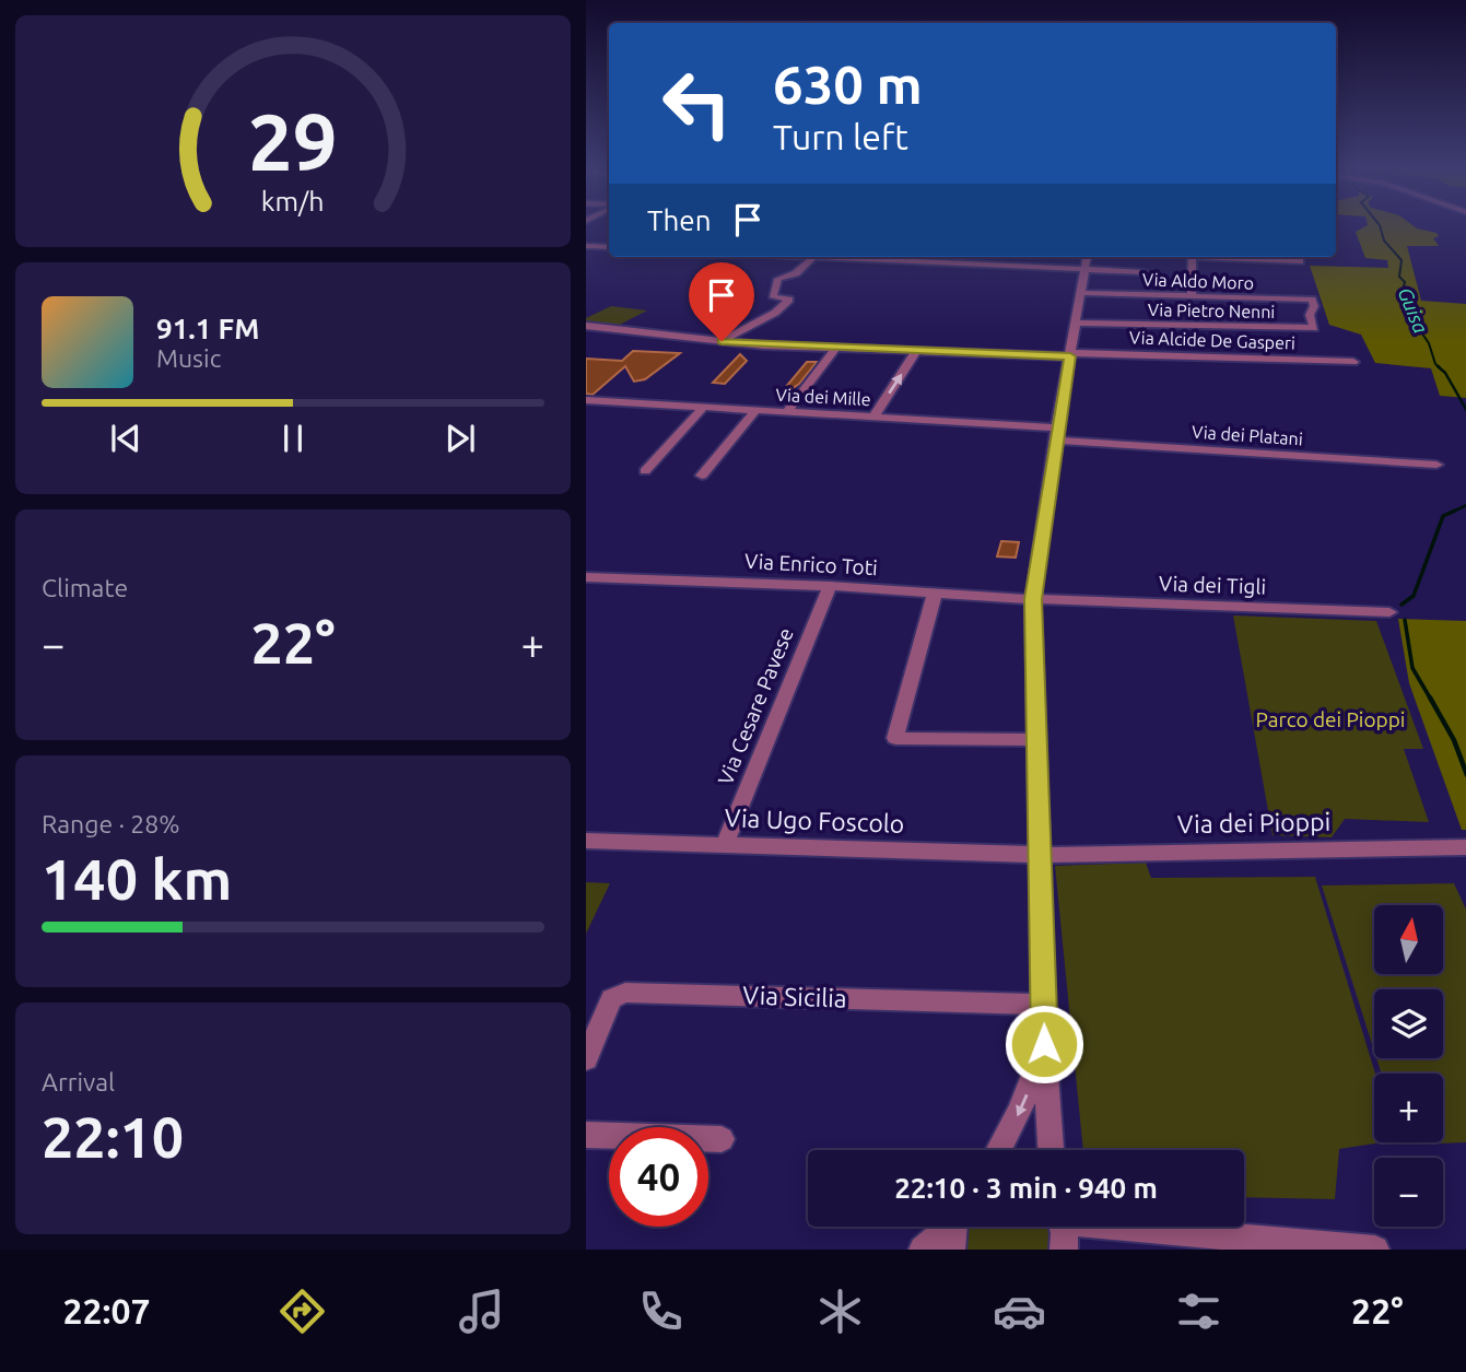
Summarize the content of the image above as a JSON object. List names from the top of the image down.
{
  "streets": {
    "street": [
      "Via Aldo Moro",
      "Via Pietro Nenni",
      "Via Alcide De Gasperi",
      "Via dei Mille",
      "Via dei Platani",
      "Via Enrico Toti",
      "Via dei Tigli",
      "Via Cesare Pavese",
      "Via Ugo Foscolo",
      "Via dei Pioppi",
      "Via Sicilia"
    ]
  },
  "crossings": [
    ["Via Aldo Moro", "Via Pietro Nenni"],
    ["Via dei Mille", "Via dei Platani"],
    ["Via Enrico Toti", "Via dei Tigli"],
    ["Via Enrico Toti", "Via Cesare Pavese"],
    ["Via Cesare Pavese", "Via Ugo Foscolo"],
    ["Via Ugo Foscolo", "Via dei Pioppi"]
  ],
  "water": ["Guisa"],
  "parks": ["Parco dei Pioppi"],
  "north": "top",
  "page": {
    "turn": ["630 m", "Turn left"],
    "then": "Then",
    "song": ["91.1 FM", "Music"],
    "tile": [
      "Climate",
      ["Range · 28%", "140 km"],
      ["Arrival", "22:10"]
    ],
    "heat": ["−", "22°", "+"],
    "map_buttons": ["+", "−"],
    "limit": "40",
    "trip": "22:10 · 3 min · 940 m",
    "tabs": ["22:07", "22°"],
    "gauge": ["29", "km/h"]
  }
}
